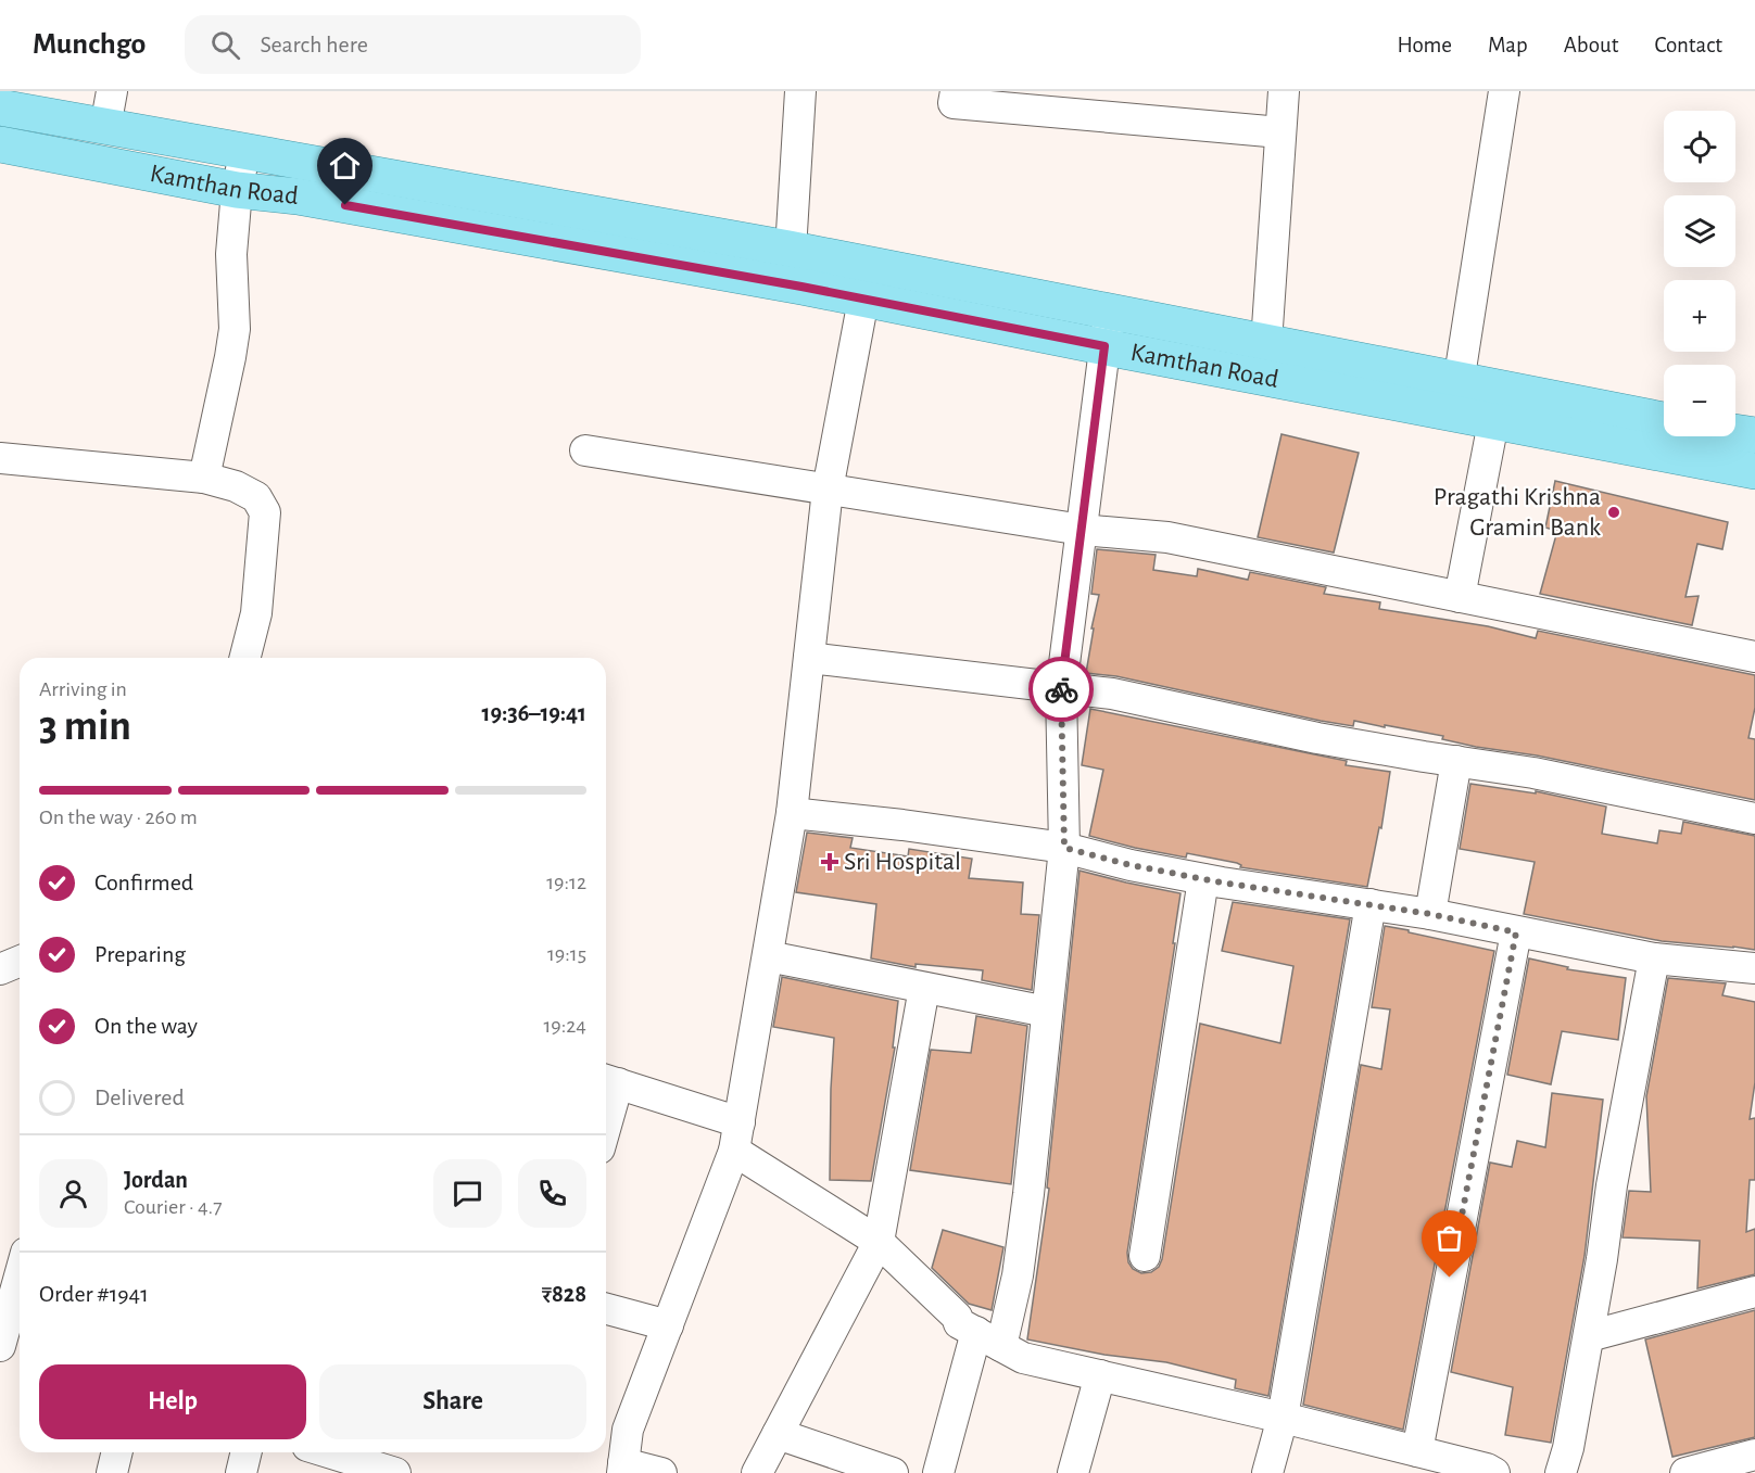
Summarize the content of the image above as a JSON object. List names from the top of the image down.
{
  "streets": {
    "main road": ["Kamthan Road"]
  },
  "places": {
    "other": ["Pragathi Krishna Gramin Bank"],
    "health": ["Sri Hospital"]
  },
  "page": {
    "header": "Munchgo",
    "search": "Search here",
    "nav": [
      "Home",
      "Map",
      "About",
      "Contact"
    ],
    "map_buttons": ["+", "−"],
    "heading": ["3 min", "Arriving in", "19:36–19:41"],
    "panel": [
      "Jordan",
      "Courier · 4.7",
      "Order #1941",
      "₹828"
    ],
    "bar": "On the way · 260 m",
    "list": [
      ["Confirmed", "19:12"],
      ["Preparing", "19:15"],
      ["On the way", "19:24"],
      "Delivered"
    ],
    "buttons": ["Help", "Share"]
  }
}
